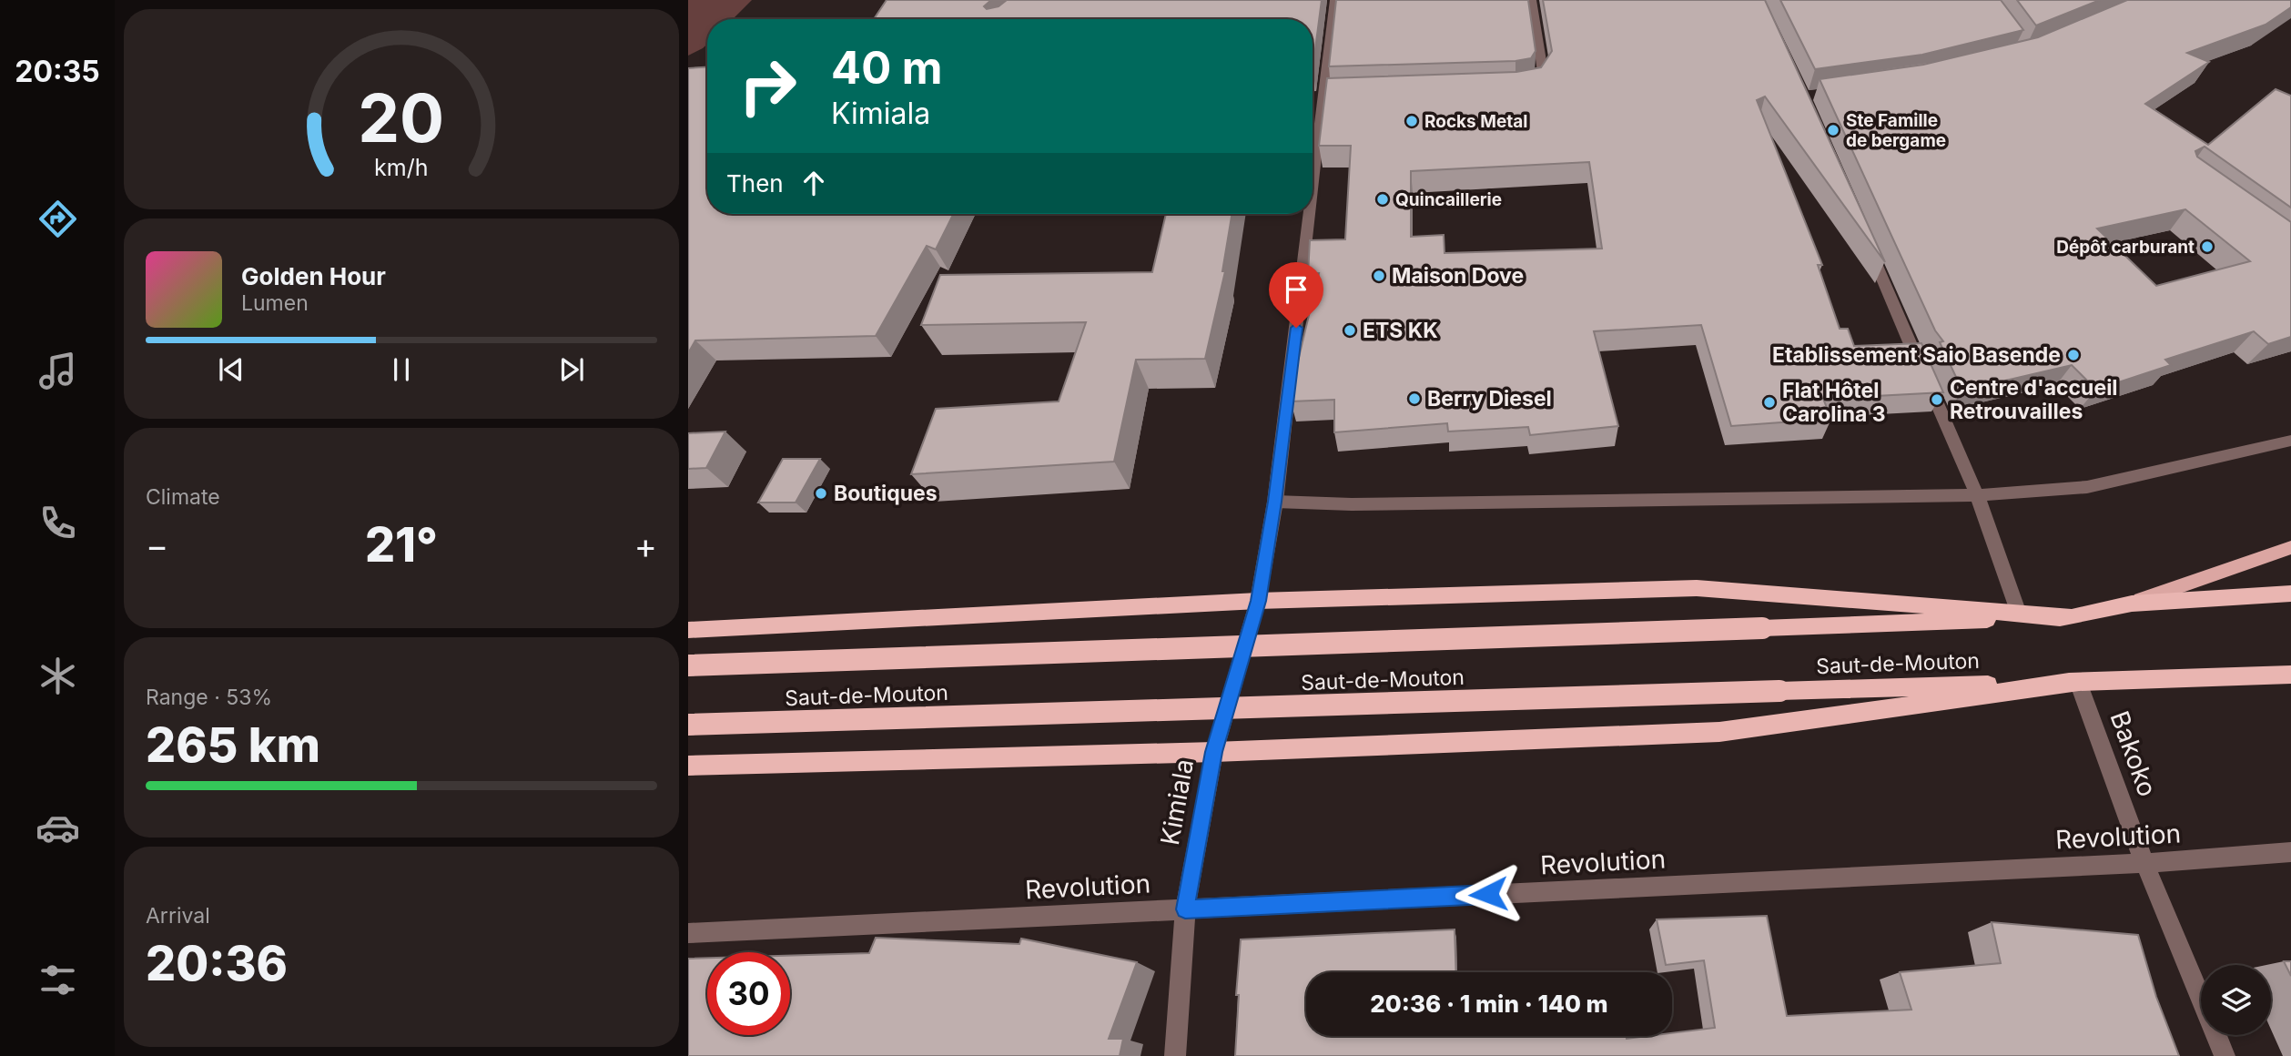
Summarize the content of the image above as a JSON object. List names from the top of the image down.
{
  "streets": {
    "highway": ["Saut-de-Mouton"],
    "street": ["Bakoko", "Kimiala", "Revolution"]
  },
  "crossings": [
    ["Saut-de-Mouton", "Bakoko"],
    ["Bakoko", "Revolution"],
    ["Kimiala", "Revolution"]
  ],
  "places": [
    "Rocks Metal",
    "Ste Famille de bergame",
    "Quincaillerie",
    "Dépôt carburant",
    "Maison Dove",
    "ETS KK",
    "Etablissement Saio Basende",
    "Berry Diesel",
    "Centre d'accueil Retrouvailles",
    "Flat Hôtel Carolina 3",
    "Boutiques"
  ],
  "page": {
    "tabs": "20:35",
    "turn": ["40 m", "Kimiala"],
    "then": "Then",
    "song": ["Golden Hour", "Lumen"],
    "tile": [
      "Climate",
      ["Range · 53%", "265 km"],
      ["Arrival", "20:36"]
    ],
    "heat": ["−", "21°", "+"],
    "limit": "30",
    "trip": "20:36 · 1 min · 140 m",
    "gauge": ["20", "km/h"]
  }
}
